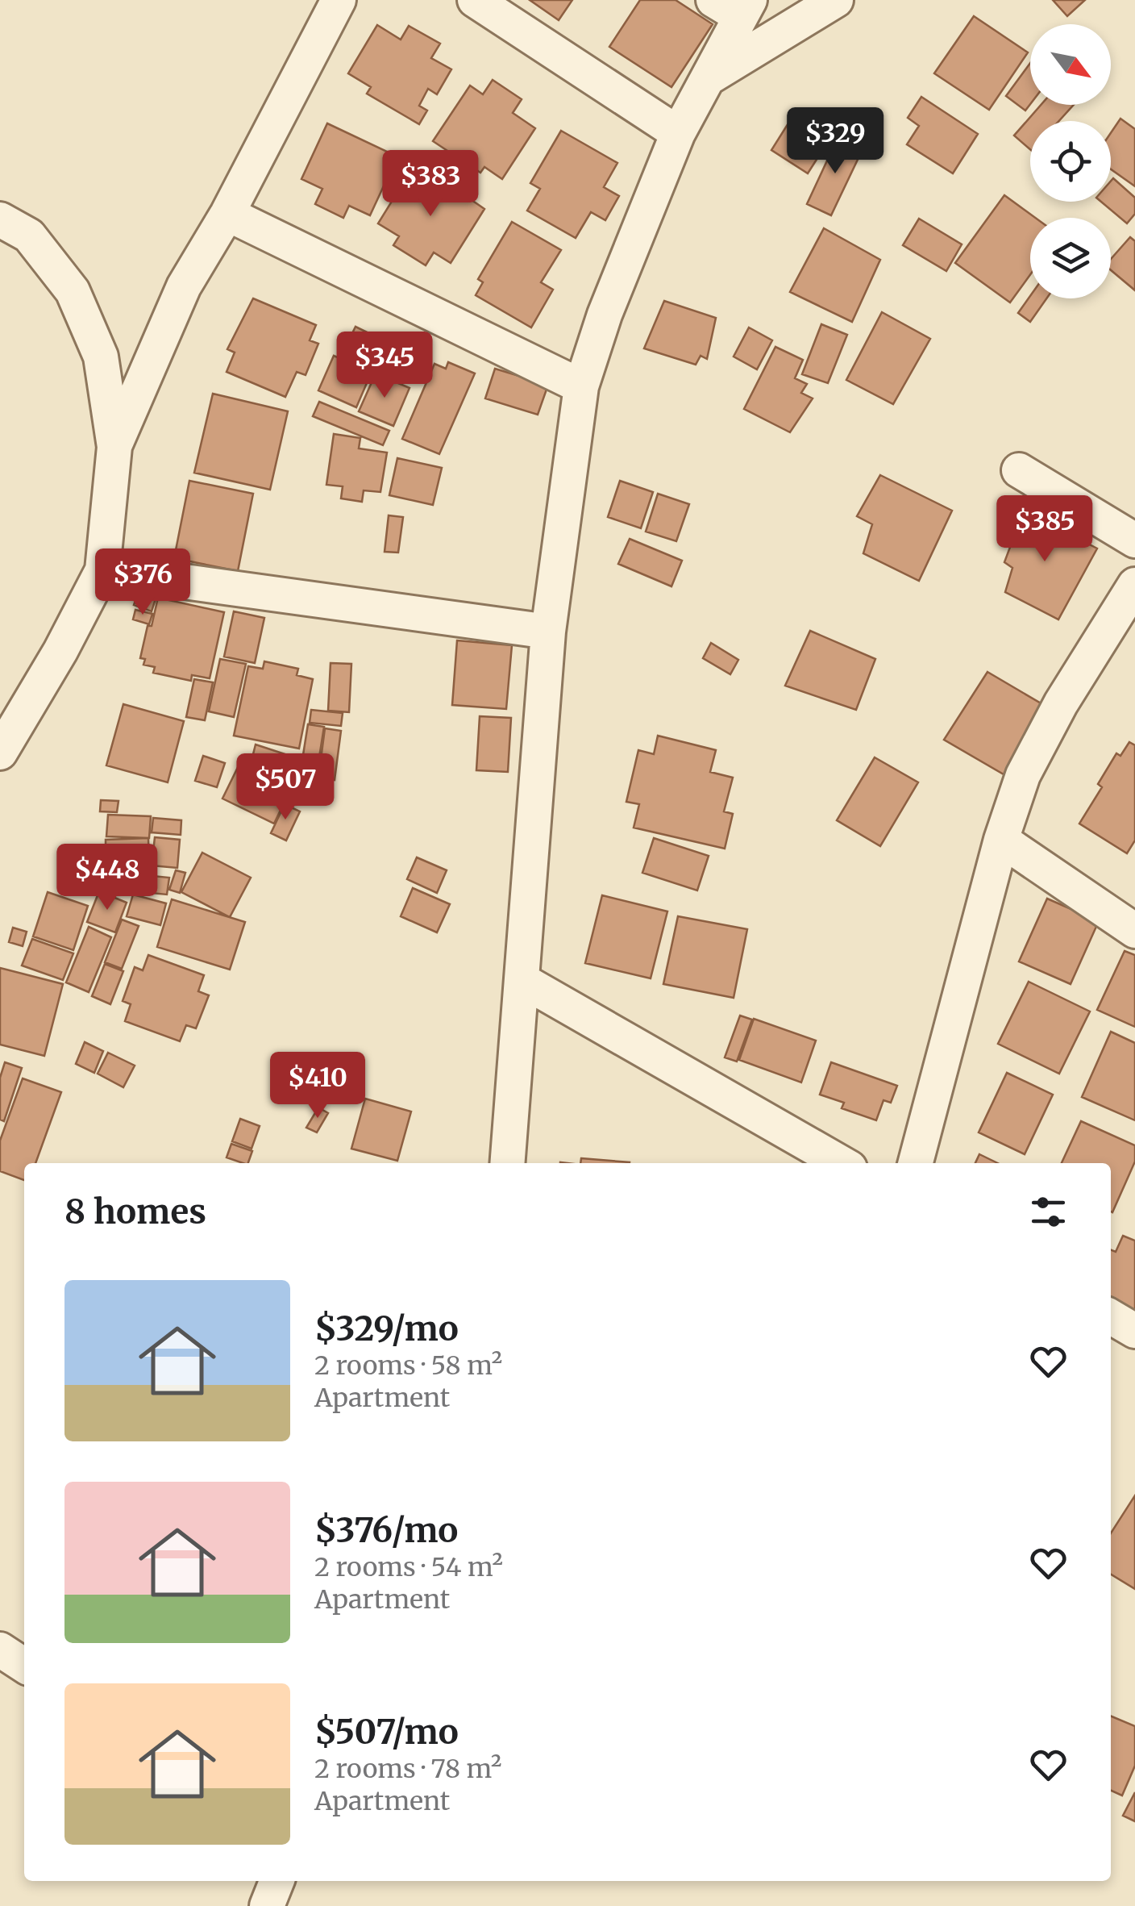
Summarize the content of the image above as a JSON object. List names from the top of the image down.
{
  "north": "bottom right",
  "page": {
    "price": [
      "$329",
      "$383",
      "$345",
      "$385",
      "$376",
      "$507",
      "$448",
      "$410"
    ],
    "heading": "8 homes",
    "list": [
      {
        "name": "$329/mo",
        "note": "2 rooms · 58 m² · Apartment"
      },
      {
        "name": "$376/mo",
        "note": "2 rooms · 54 m² · Apartment"
      },
      {
        "name": "$507/mo",
        "note": "2 rooms · 78 m² · Apartment"
      }
    ]
  }
}
